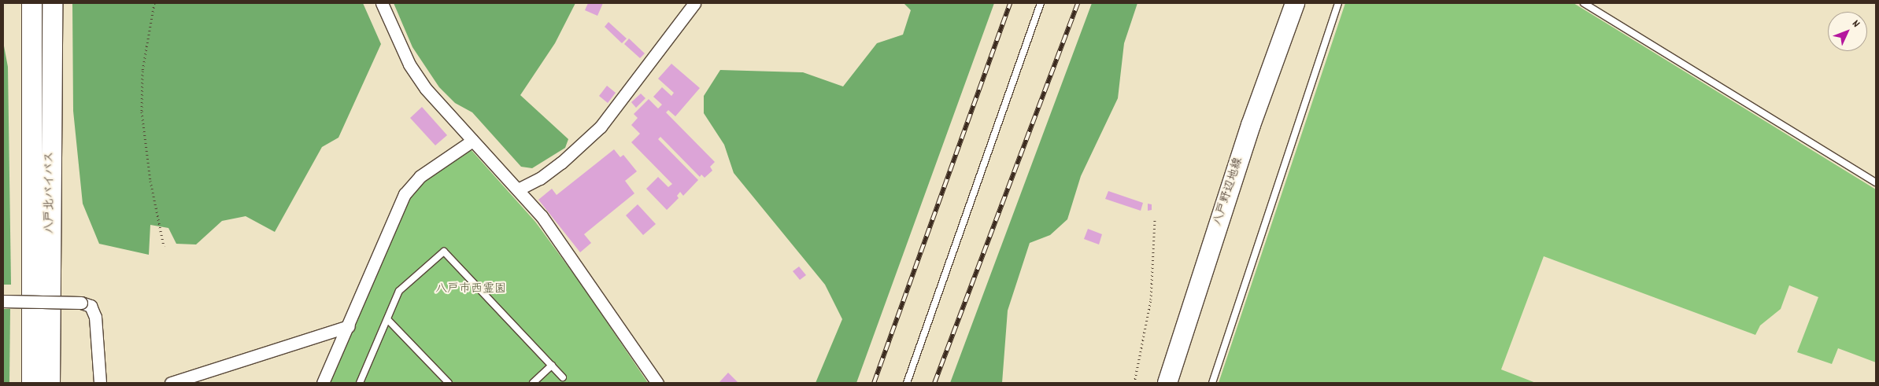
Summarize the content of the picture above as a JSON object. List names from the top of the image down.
{
  "streets": {
    "highway": ["八戸北バイパス"],
    "main road": ["八戸野辺地線"]
  },
  "parks": ["八戸市西霊園"],
  "north": "top right"
}
